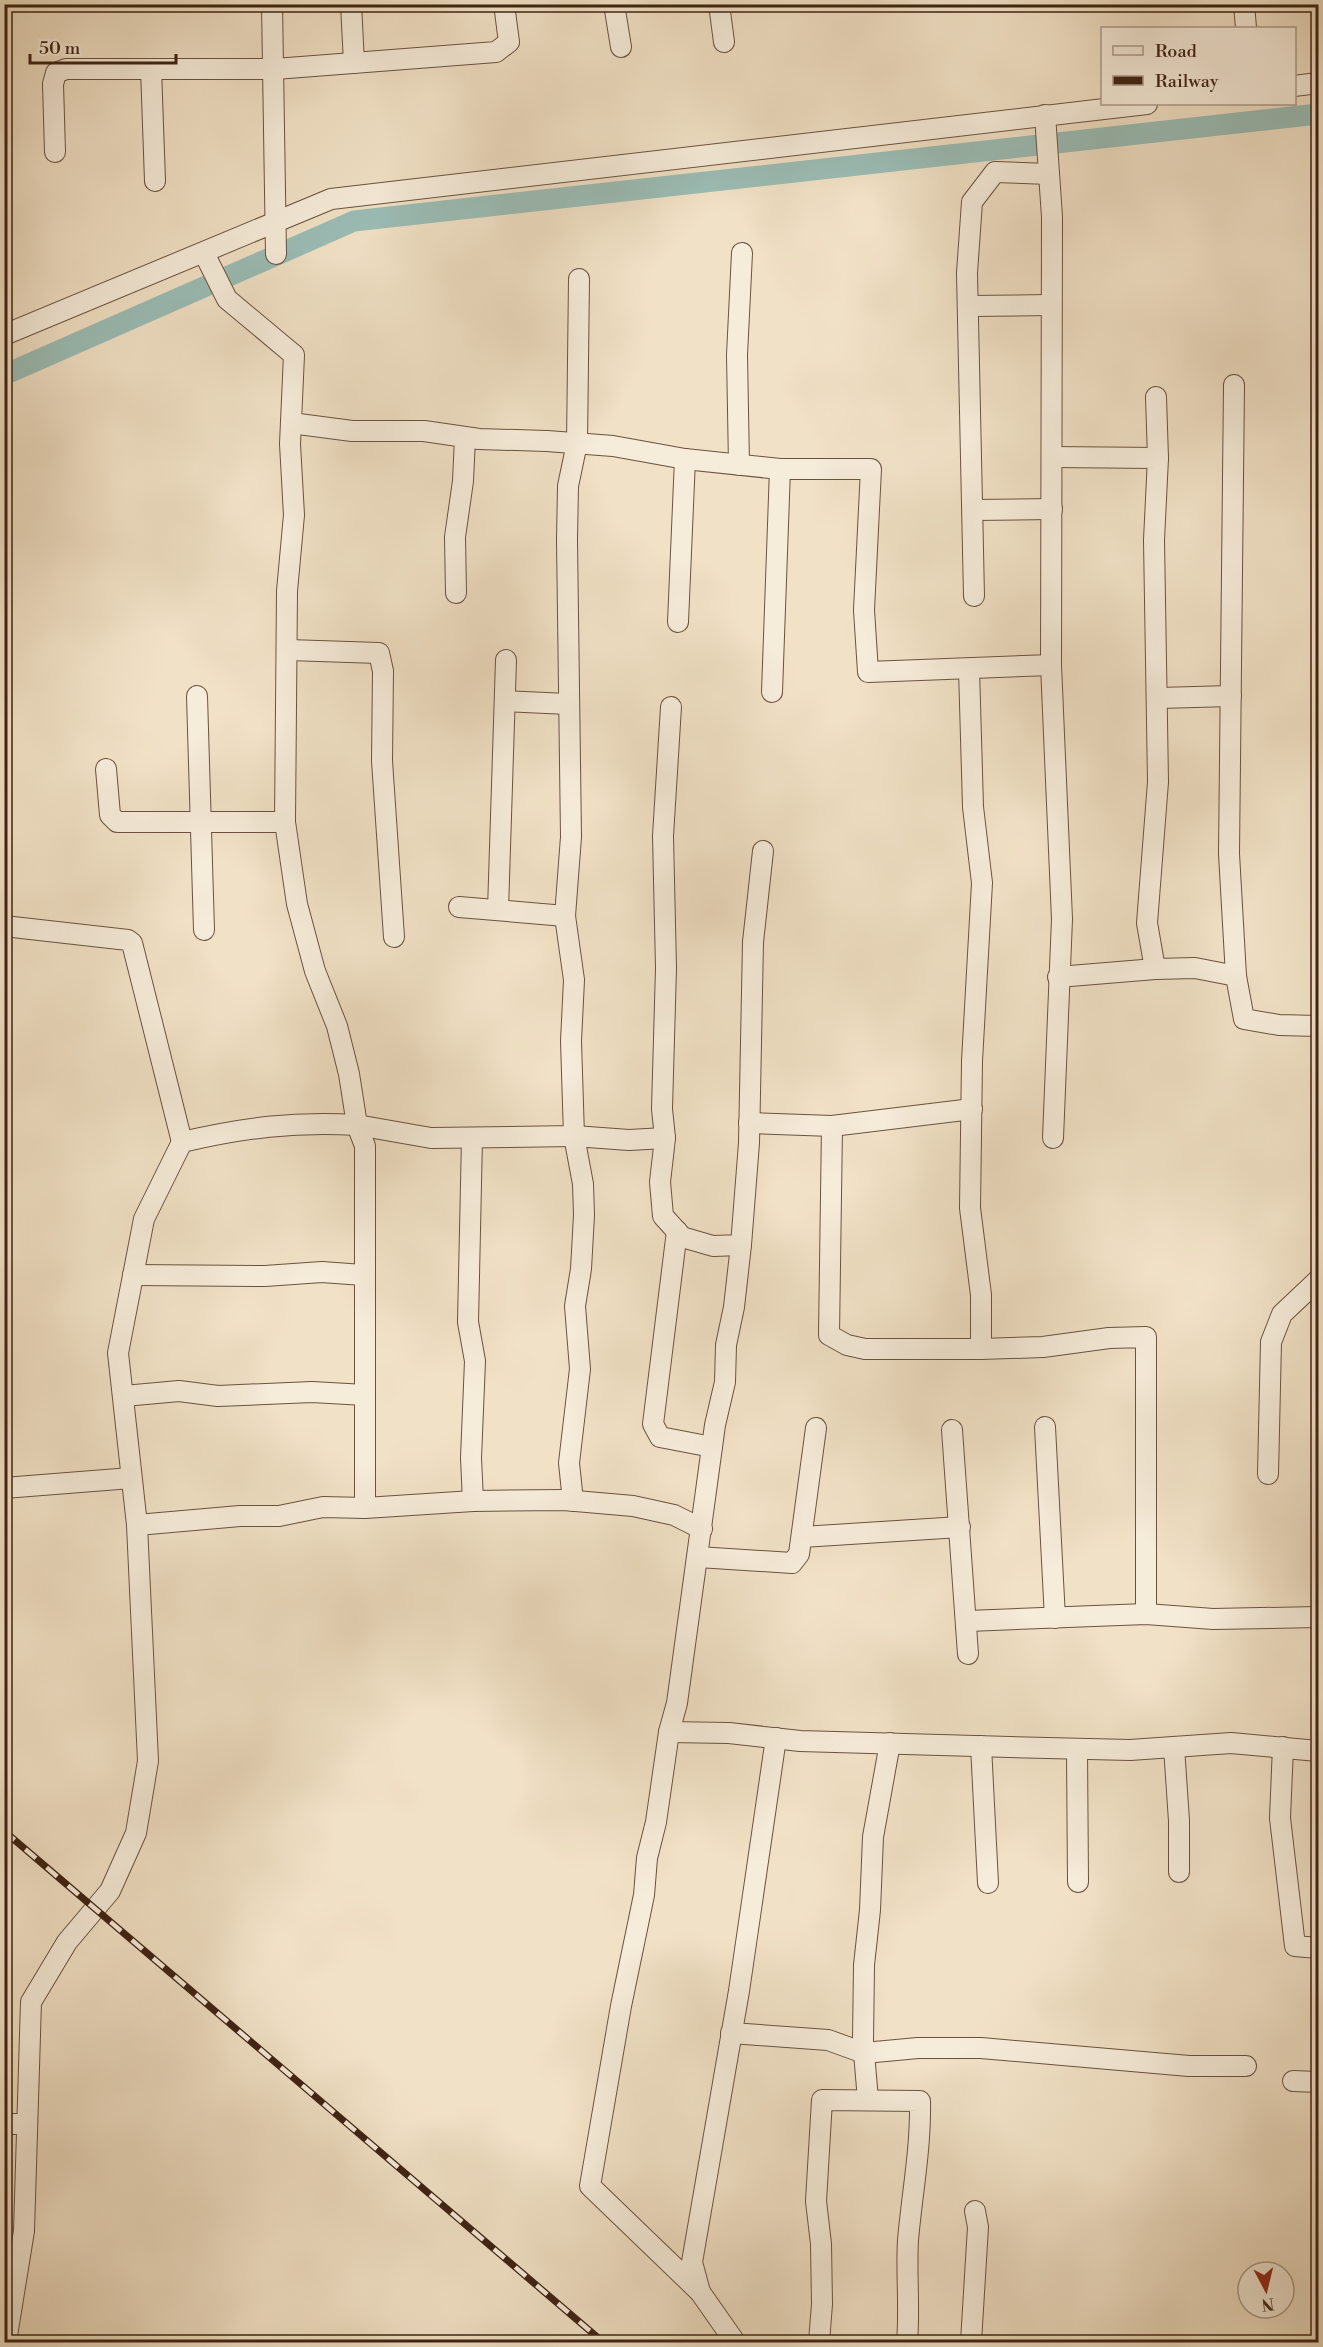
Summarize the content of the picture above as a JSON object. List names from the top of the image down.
{
  "legend": ["Road", "Railway"],
  "scale_bar": "50 m",
  "north": "bottom"
}
